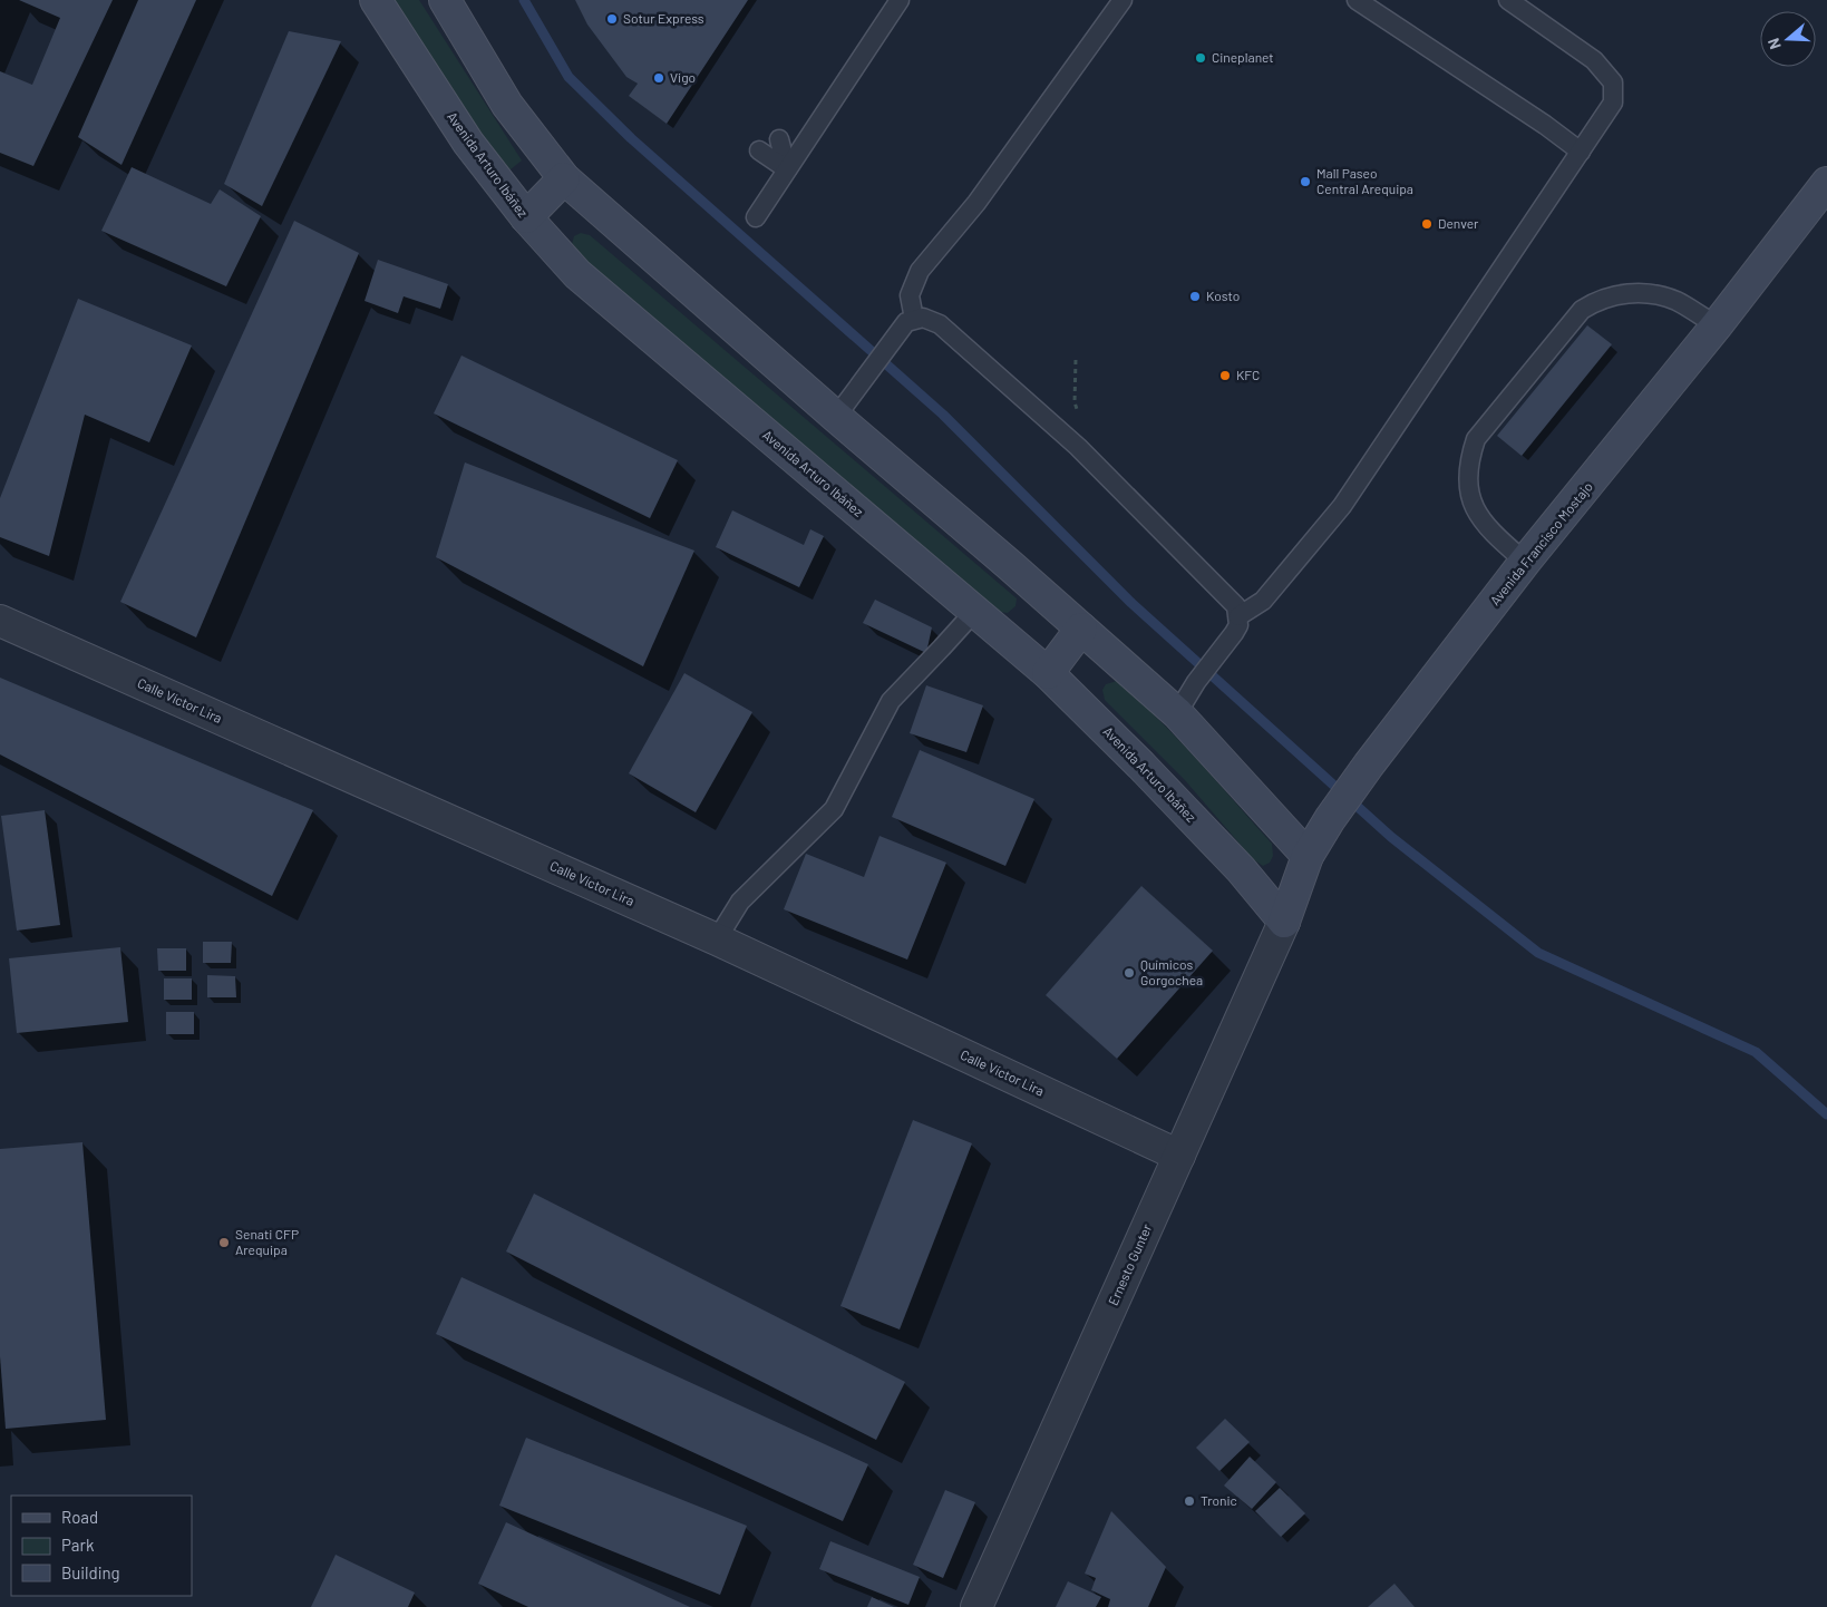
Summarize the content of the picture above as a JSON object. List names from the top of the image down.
{
  "streets": {
    "main road": ["Avenida Arturo Ibáñez", "Avenida Francisco Mostajo"],
    "street": ["Calle Víctor Lira", "Ernesto Gunter"]
  },
  "crossings": [
    ["Avenida Arturo Ibáñez", "Avenida Francisco Mostajo"],
    ["Avenida Arturo Ibáñez", "Ernesto Gunter"],
    ["Avenida Francisco Mostajo", "Ernesto Gunter"],
    ["Calle Víctor Lira", "Ernesto Gunter"]
  ],
  "places": [
    "Sotur Express",
    "Cineplanet",
    "Vigo",
    "Mall Paseo Central Arequipa",
    "Denver",
    "Kosto",
    "KFC",
    "Químicos Gorgochea",
    "Senati CFP Arequipa",
    "Tronic"
  ],
  "legend": ["Road", "Park", "Building"],
  "north": "left"
}
